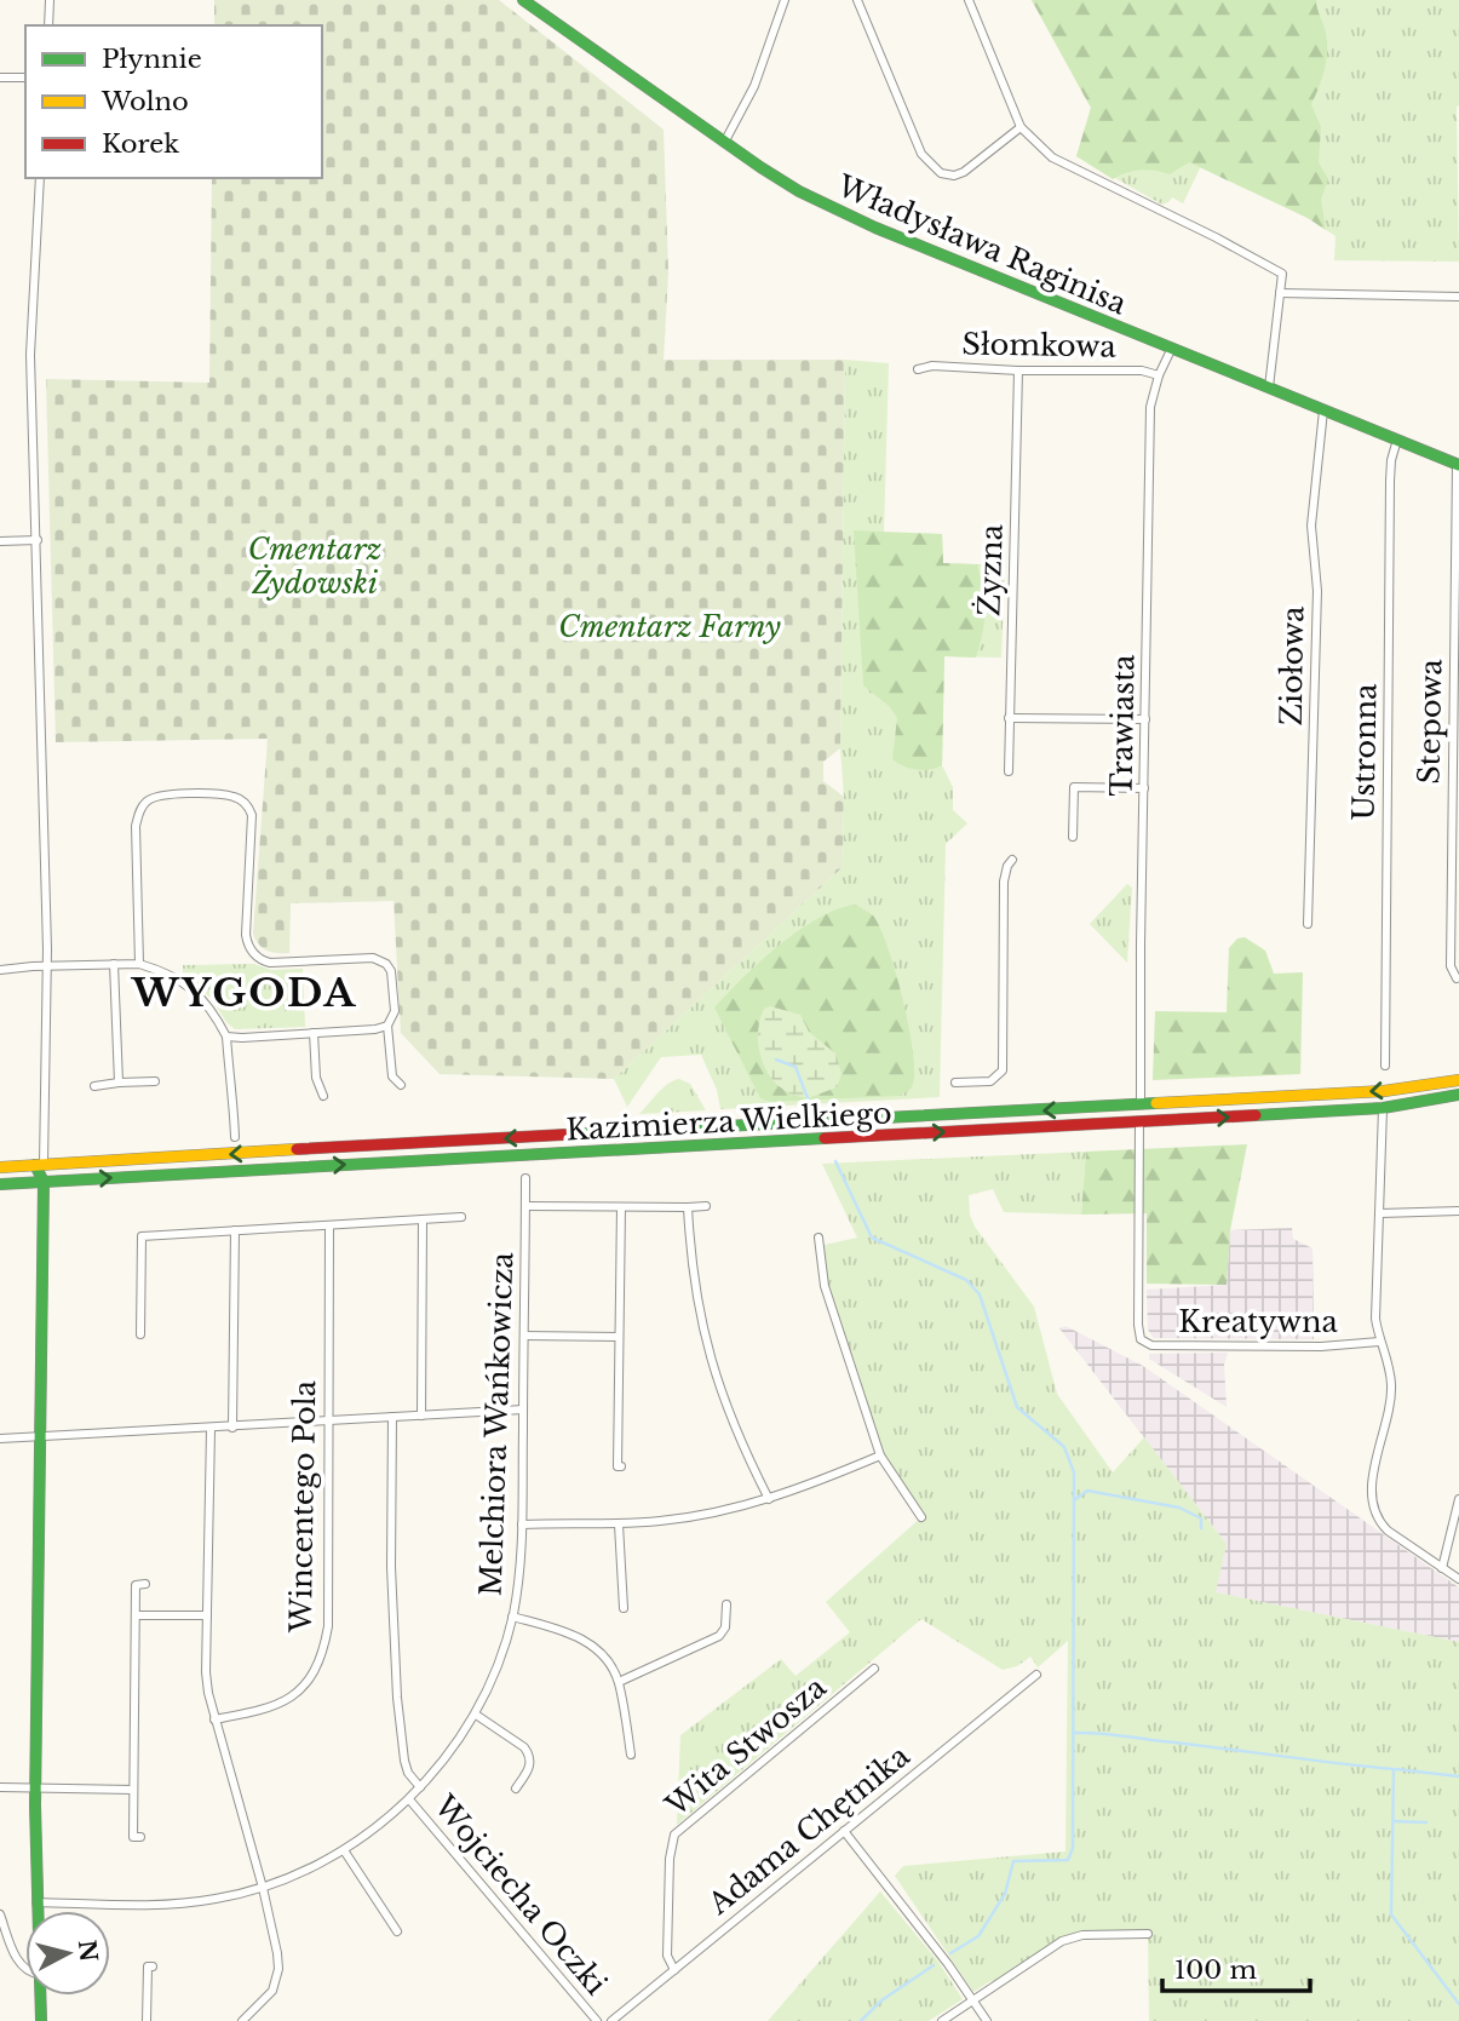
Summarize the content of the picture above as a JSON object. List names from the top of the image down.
{
  "streets": {
    "main road": ["Władysława Raginisa", "Kazimierza Wielkiego"],
    "street": [
      "Słomkowa",
      "Żyzna",
      "Ziołowa",
      "Stepowa",
      "Trawiasta",
      "Ustronna",
      "Kreatywna",
      "Melchiora Wańkowicza",
      "Wincentego Pola",
      "Wita Stwosza",
      "Adama Chętnika",
      "Wojciecha Oczki"
    ]
  },
  "crossings": [
    ["Władysława Raginisa", "Ziołowa"],
    ["Władysława Raginisa", "Stepowa"],
    ["Władysława Raginisa", "Trawiasta"],
    ["Władysława Raginisa", "Ustronna"],
    ["Słomkowa", "Żyzna"],
    ["Słomkowa", "Trawiasta"],
    ["Trawiasta", "Kazimierza Wielkiego"],
    ["Kazimierza Wielkiego", "Kreatywna"],
    ["Melchiora Wańkowicza", "Wojciecha Oczki"],
    ["Wita Stwosza", "Adama Chętnika"]
  ],
  "districts": ["WYGODA"],
  "parks": ["Cmentarz Żydowski", "Cmentarz Farny"],
  "legend": ["Płynnie", "Wolno", "Korek"],
  "scale_bar": "100 m",
  "north": "right"
}
